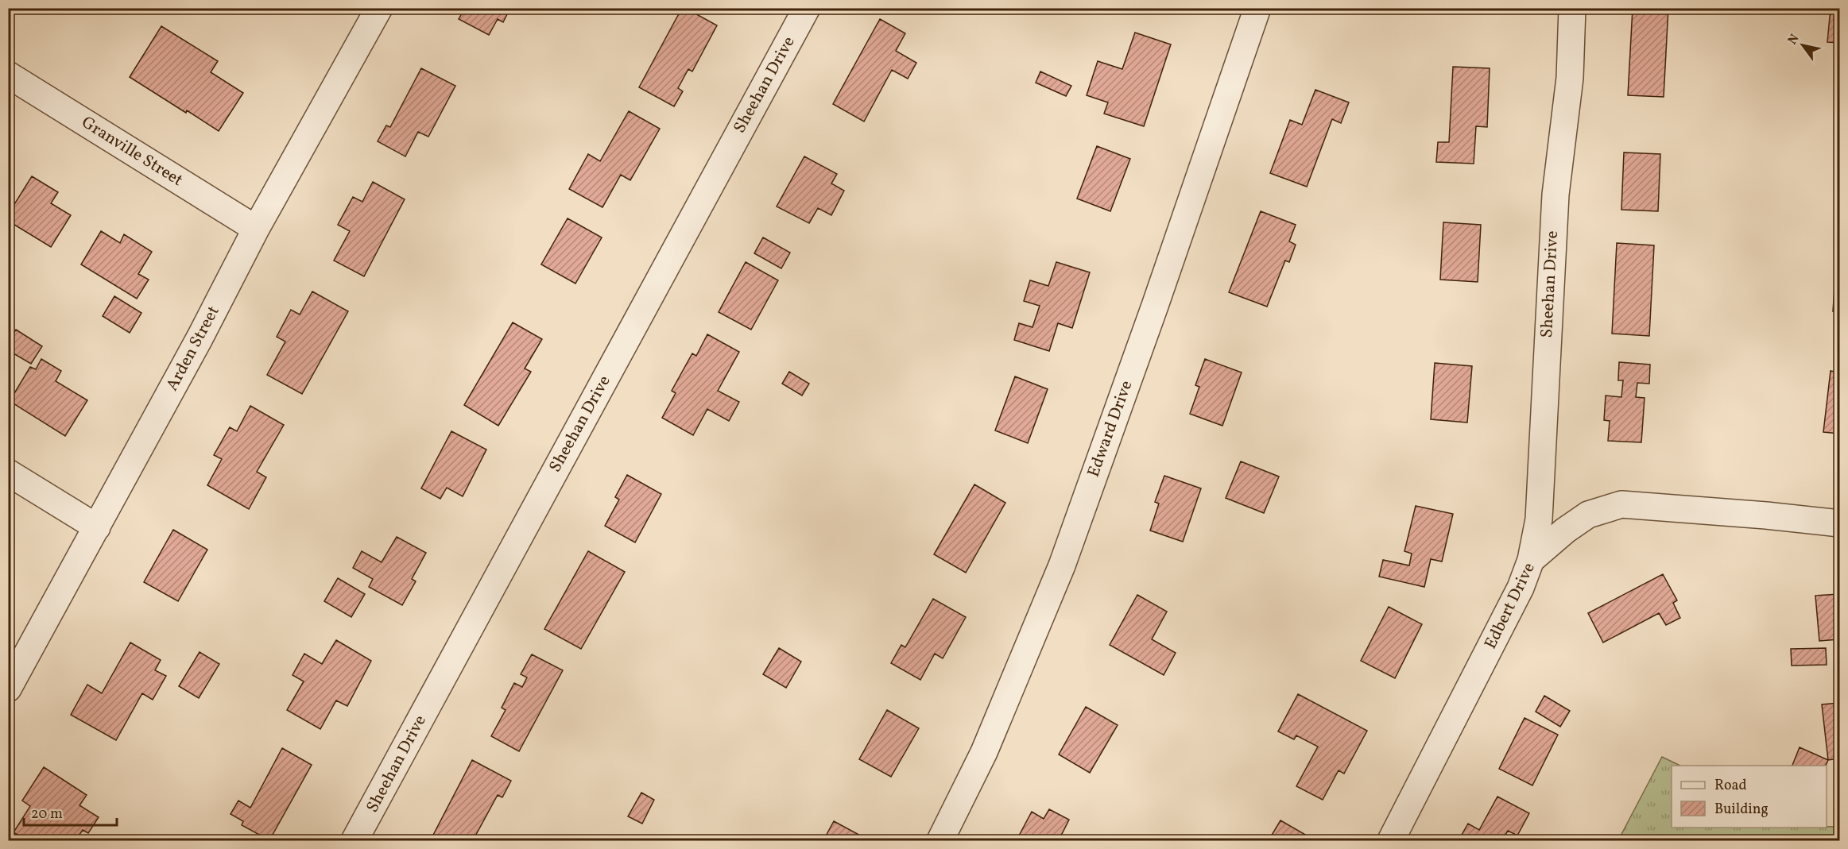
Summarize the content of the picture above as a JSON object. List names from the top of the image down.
{
  "streets": {
    "street": [
      "Sheehan Drive",
      "Granville Street",
      "Arden Street",
      "Edward Drive",
      "Edbert Drive"
    ]
  },
  "crossings": [
    ["Sheehan Drive", "Edbert Drive"],
    ["Granville Street", "Arden Street"]
  ],
  "legend": ["Road", "Building"],
  "scale_bar": "20 m",
  "north": "top left"
}
